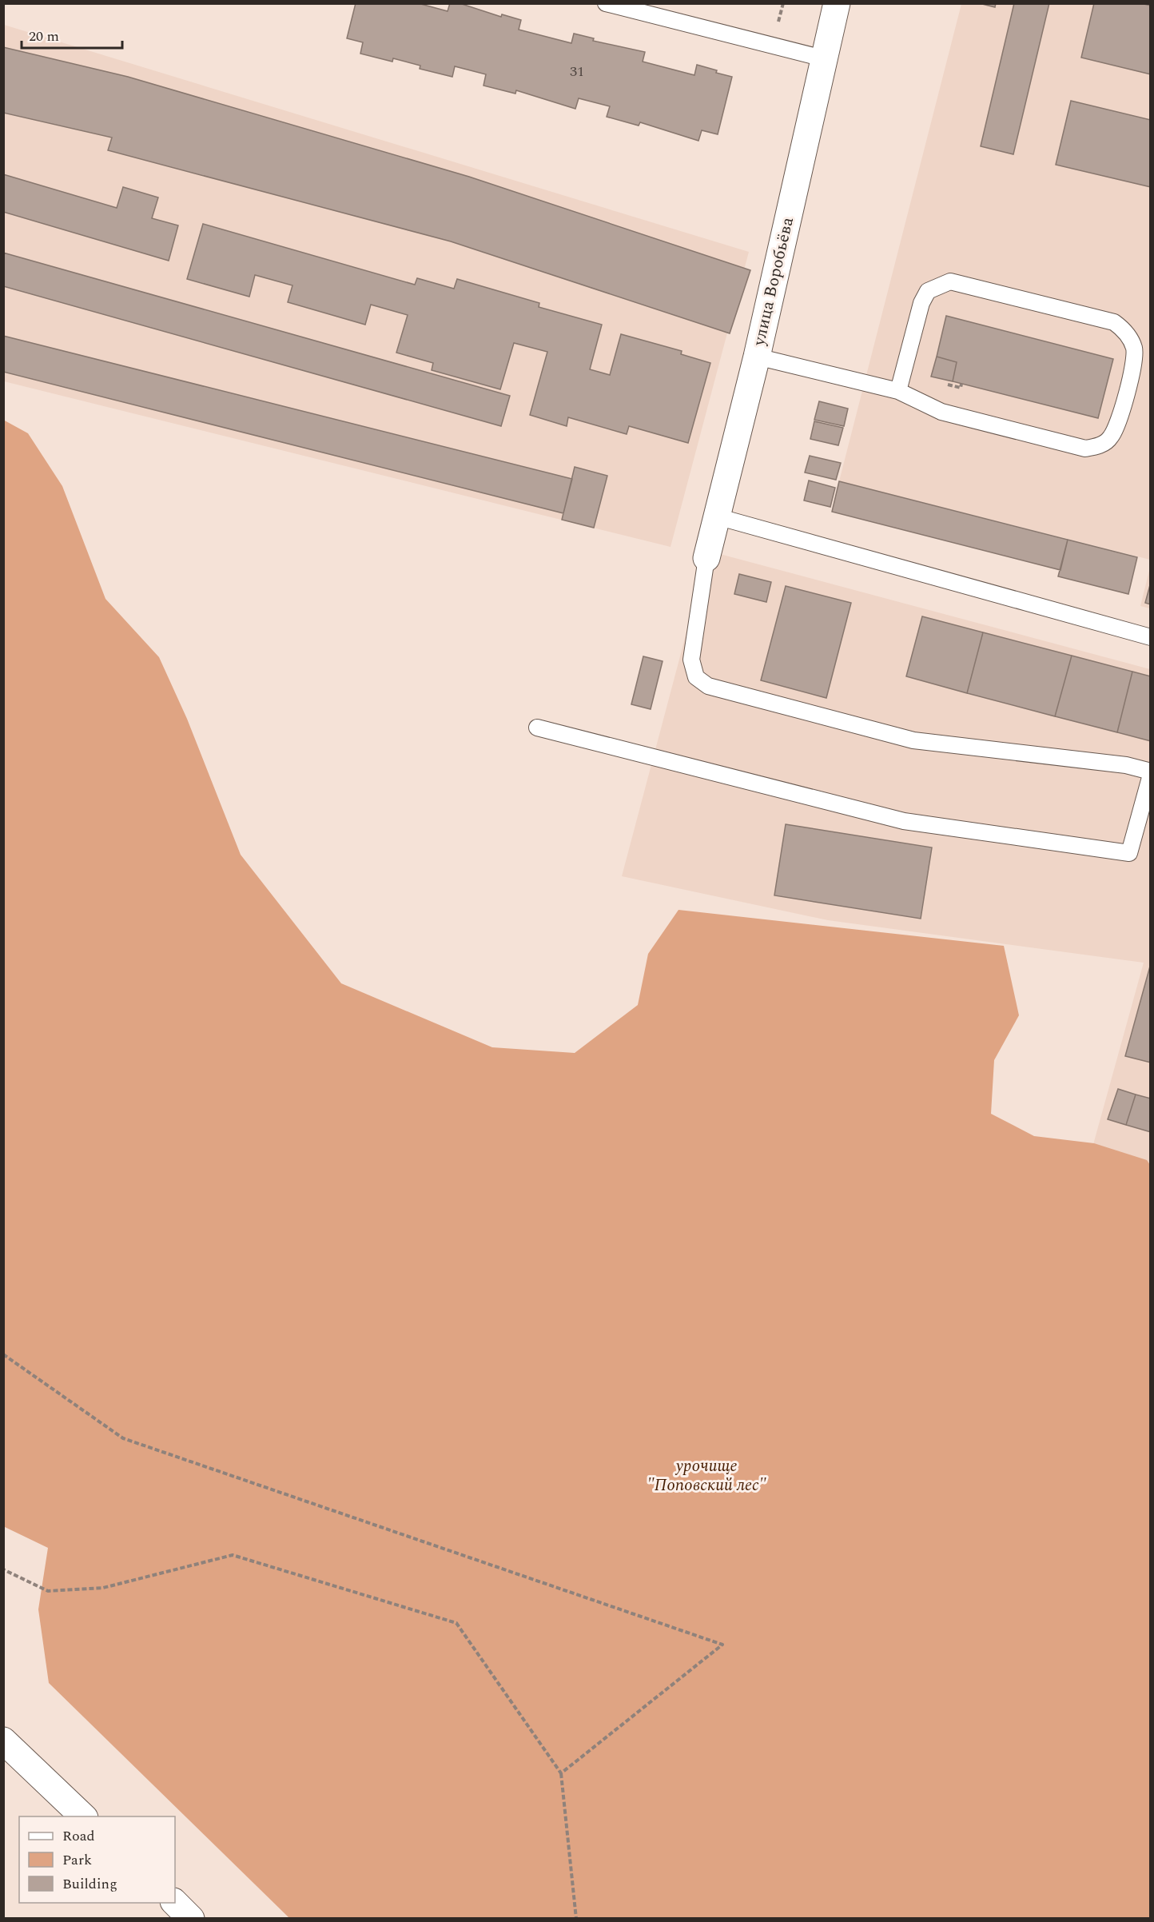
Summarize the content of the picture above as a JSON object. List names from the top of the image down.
{
  "streets": {
    "street": ["улица Воробьёва"]
  },
  "parks": ["урочище \"Поповский лес\""],
  "house_numbers": ["31"],
  "legend": ["Road", "Park", "Building"],
  "scale_bar": "20 m"
}
